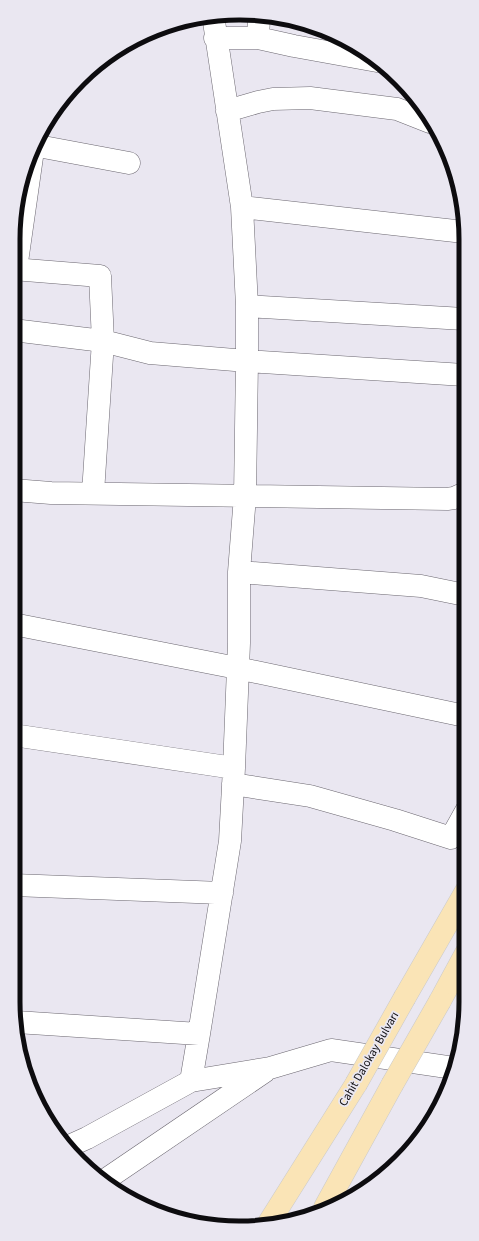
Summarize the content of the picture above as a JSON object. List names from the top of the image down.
{
  "streets": {
    "main road": ["Cahit Dalokay Bulvarı"]
  }
}
